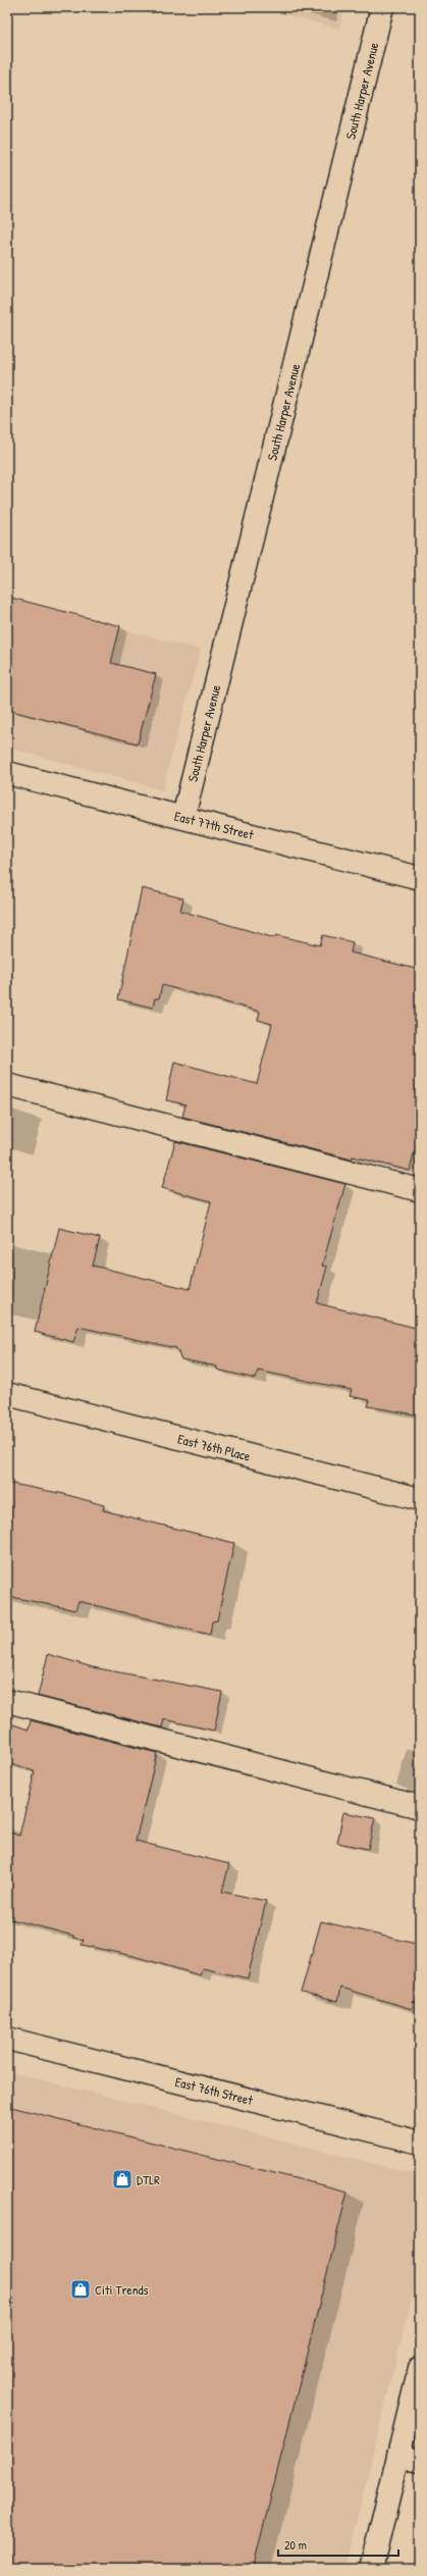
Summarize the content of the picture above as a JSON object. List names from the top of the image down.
{
  "streets": {
    "street": [
      "South Harper Avenue",
      "East 77th Street",
      "East 76th Place",
      "East 76th Street"
    ]
  },
  "crossings": [
    ["South Harper Avenue", "East 77th Street"]
  ],
  "places": {
    "shop": ["DTLR", "Citi Trends"]
  },
  "scale_bar": "20 m"
}
